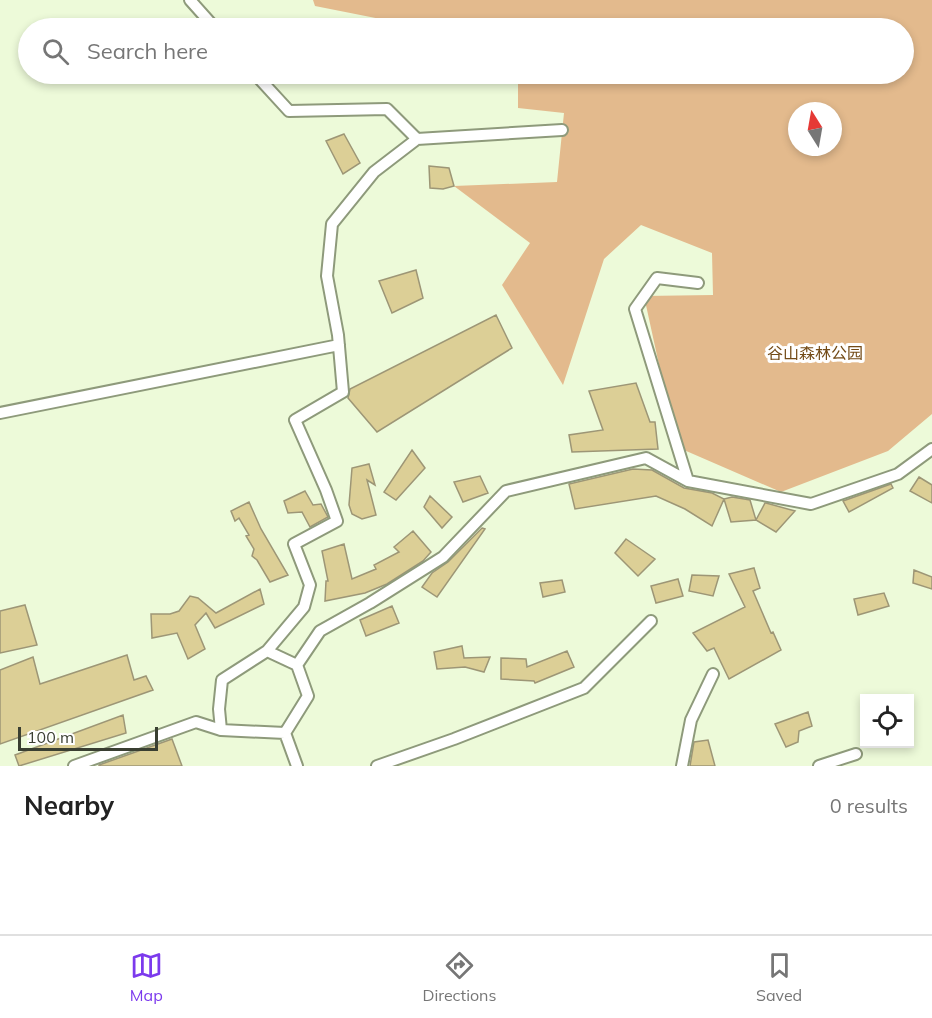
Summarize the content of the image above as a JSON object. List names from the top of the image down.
{
  "parks": ["谷山森林公园"],
  "scale_bar": "100 m",
  "north": "top",
  "page": {
    "search": "Search here",
    "scale": "100 m",
    "heading": ["Nearby", "0 results"],
    "nav": ["Map", "Directions", "Saved"]
  }
}
